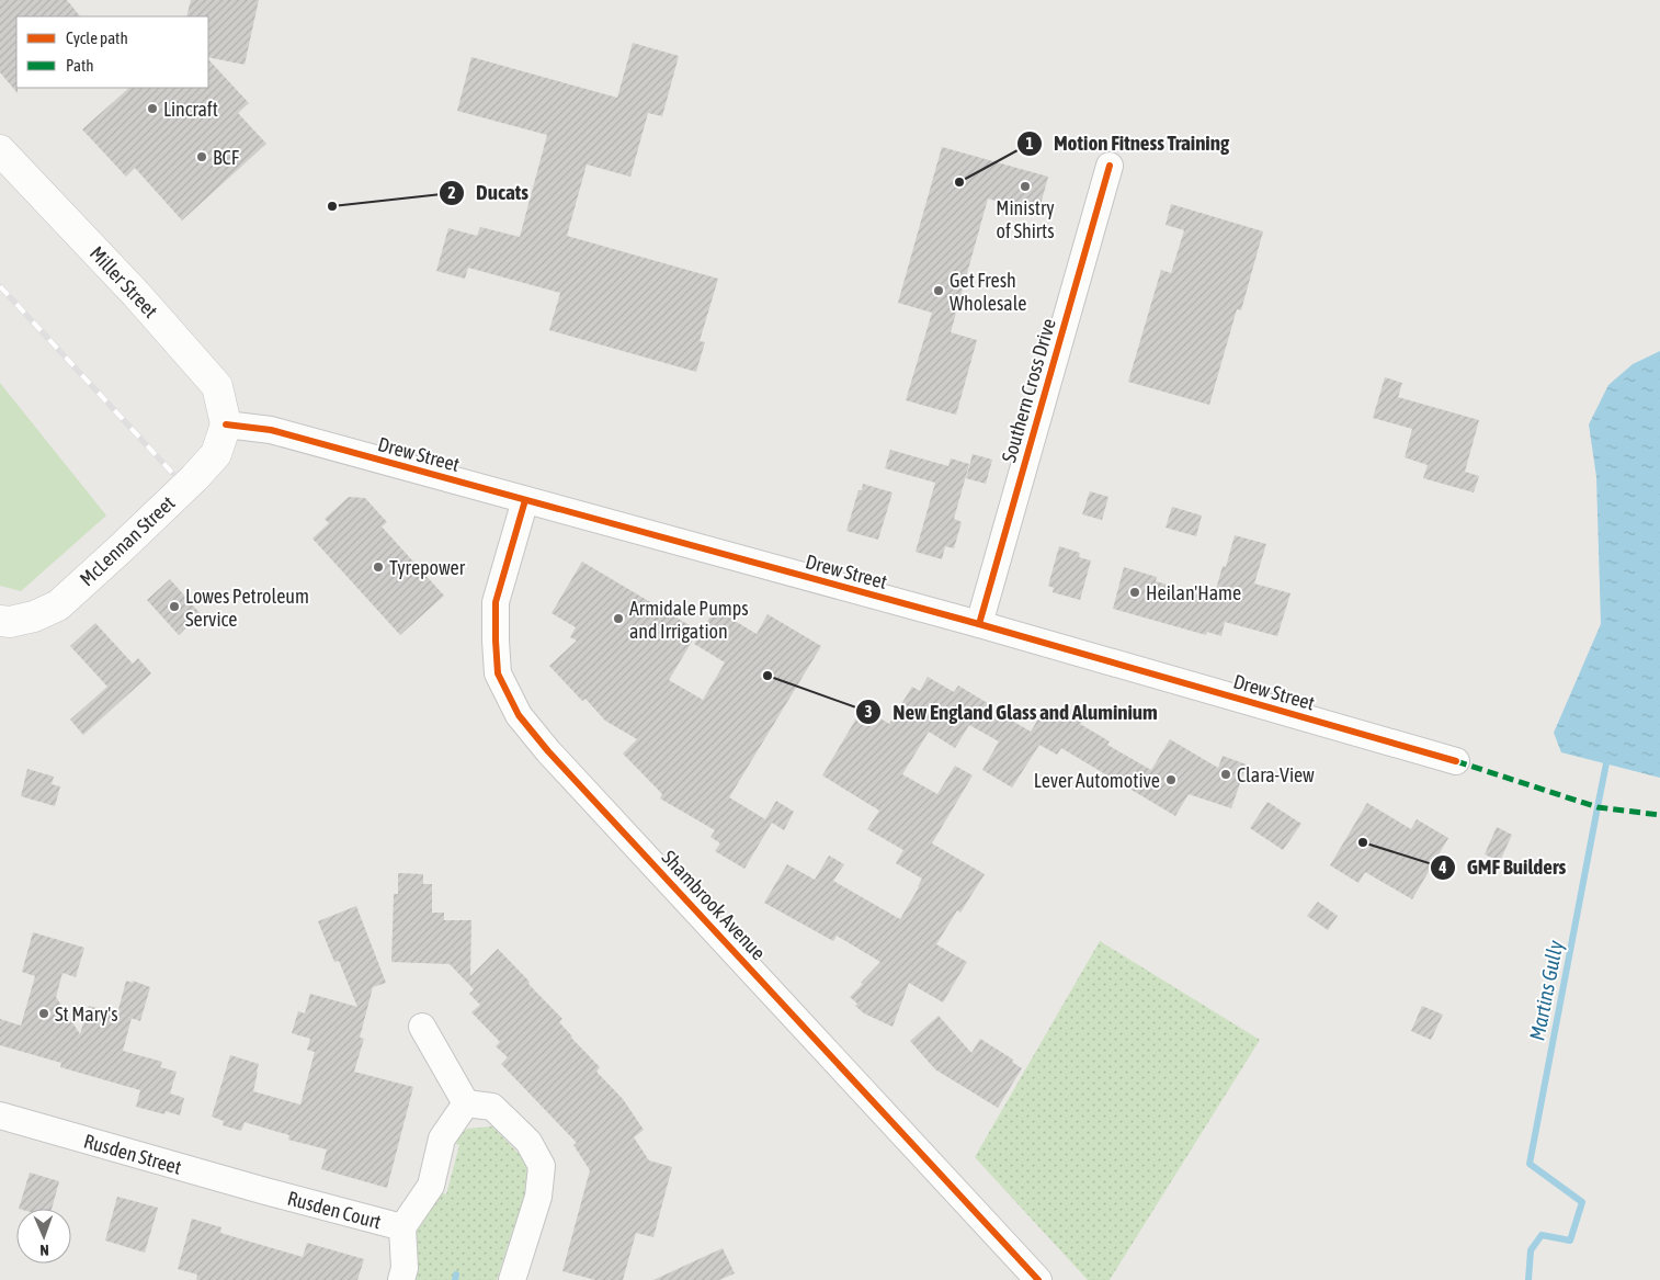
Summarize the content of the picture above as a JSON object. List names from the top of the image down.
{
  "streets": {
    "street": [
      "Miller Street",
      "Southern Cross Drive",
      "Drew Street",
      "McLennan Street",
      "Shambrook Avenue",
      "Rusden Street",
      "Rusden Court"
    ]
  },
  "crossings": [
    ["Miller Street", "Drew Street"],
    ["Miller Street", "McLennan Street"],
    ["Southern Cross Drive", "Drew Street"],
    ["Drew Street", "McLennan Street"],
    ["Drew Street", "Shambrook Avenue"],
    ["Rusden Street", "Rusden Court"]
  ],
  "water": ["Martins Gully"],
  "places": [
    "Lincraft",
    "BCF",
    "Motion Fitness Training",
    "Ministry of Shirts",
    "Ducats",
    "Get Fresh Wholesale",
    "Tyrepower",
    "Heilan'Hame",
    "Lowes Petroleum Service",
    "Armidale Pumps and Irrigation",
    "New England Glass and Aluminium",
    "Clara-View",
    "Lever Automotive",
    "GMF Builders",
    "St Mary's"
  ],
  "legend": ["Cycle path", "Path"],
  "north": "bottom"
}
